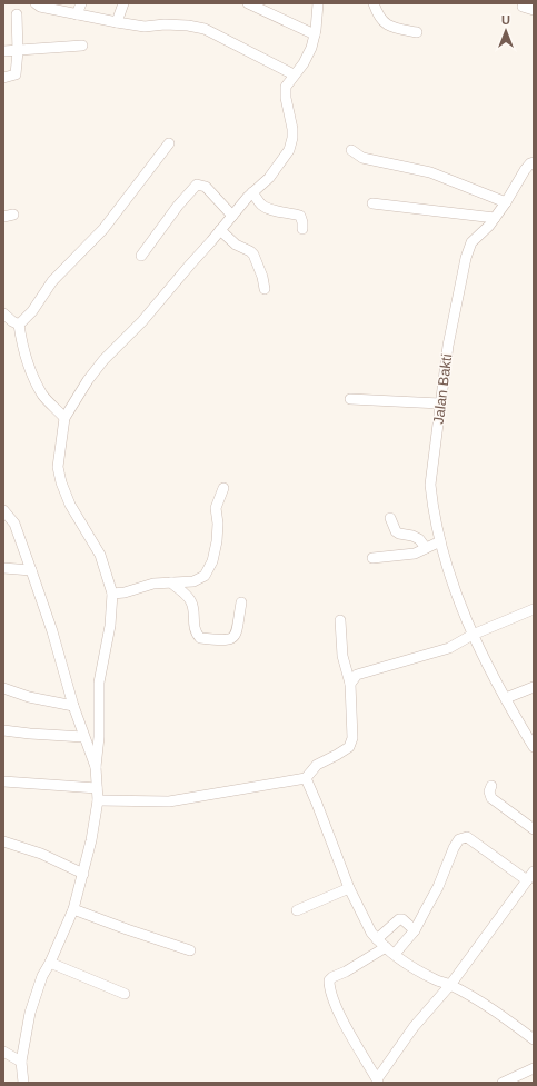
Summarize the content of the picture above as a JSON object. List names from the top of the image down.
{
  "streets": {
    "street": ["Jalan Bakti"]
  },
  "north": "top"
}
